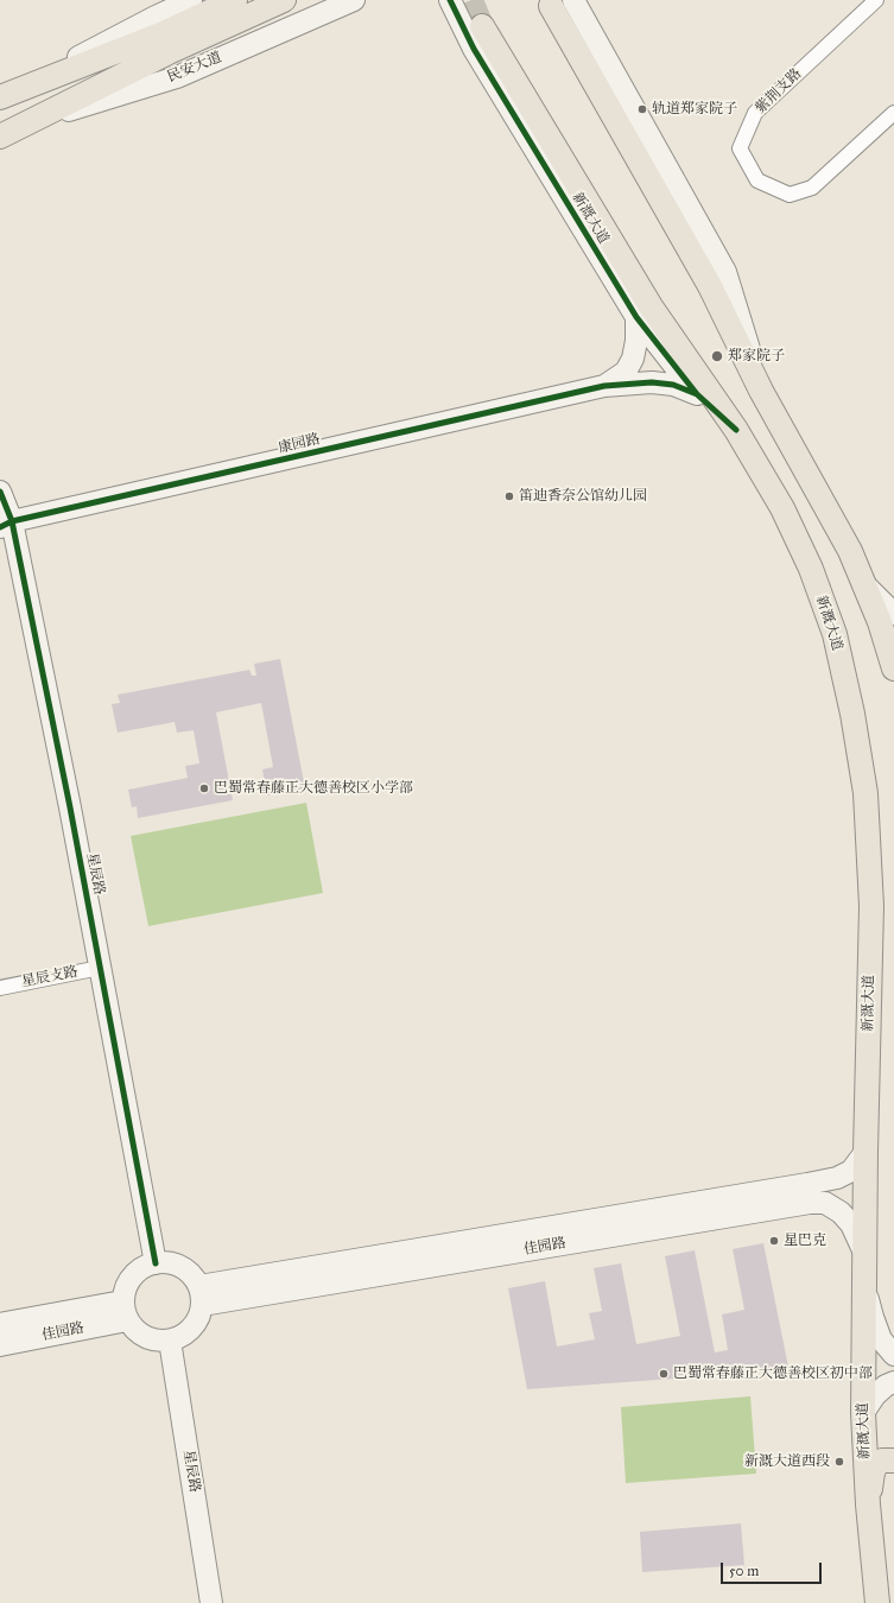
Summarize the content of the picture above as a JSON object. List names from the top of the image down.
{
  "streets": {
    "main road": ["民安大道", "新溉大道"],
    "street": [
      "紫荆支路",
      "康园路",
      "星辰路",
      "星辰支路",
      "佳园路"
    ]
  },
  "crossings": [
    ["新溉大道", "佳园路"],
    ["康园路", "星辰路"],
    ["星辰路", "星辰支路"],
    ["星辰路", "佳园路"]
  ],
  "places": [
    "轨道郑家院子",
    "郑家院子",
    "笛迪香奈公馆幼儿园",
    "巴蜀常春藤正大德善校区小学部",
    "星巴克",
    "巴蜀常春藤正大德善校区初中部",
    "新溉大道西段"
  ],
  "scale_bar": "50 m"
}
